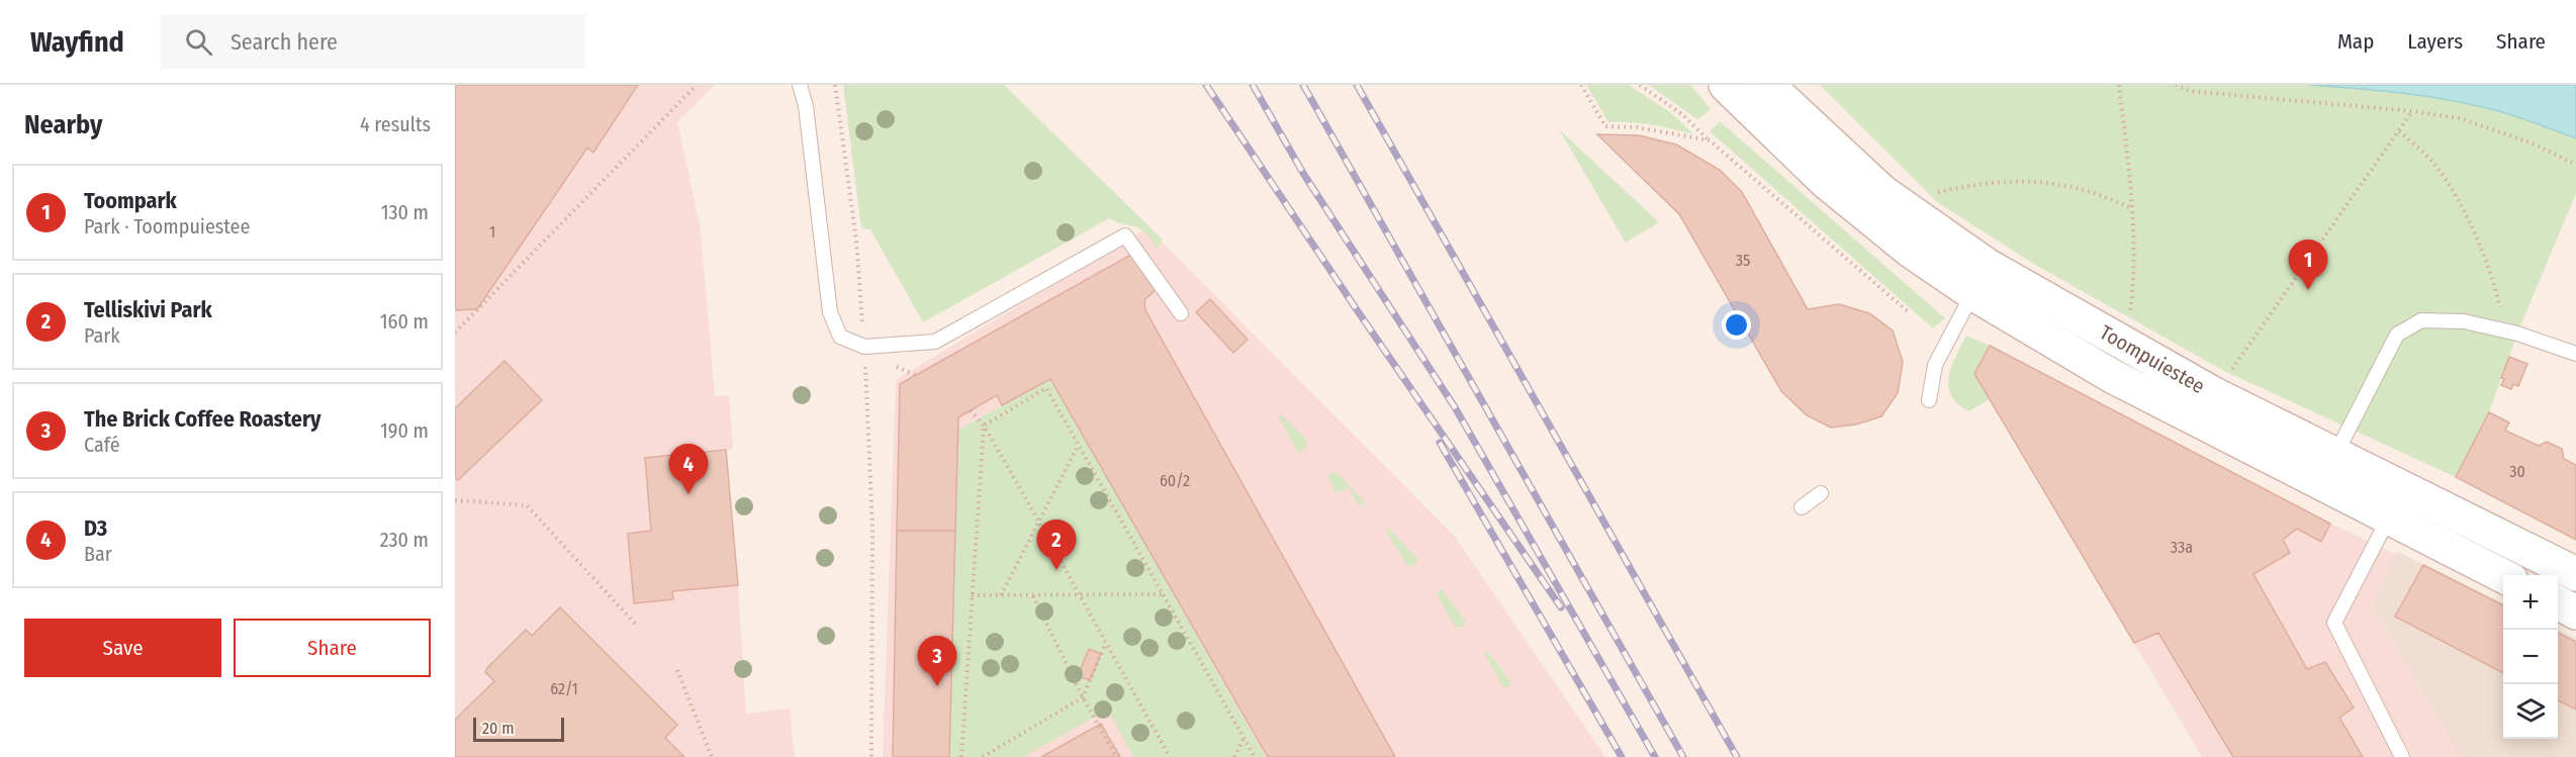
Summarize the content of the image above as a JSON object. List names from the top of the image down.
{
  "streets": {
    "main road": ["Toompuiestee"]
  },
  "house_numbers": [
    "1",
    "35",
    "30",
    "60/2",
    "33a",
    "62/1"
  ],
  "scale_bar": "20 m",
  "page": {
    "header": "Wayfind",
    "search": "Search here",
    "nav": ["Map", "Layers", "Share"],
    "heading": ["Nearby", "4 results"],
    "list": [
      {
        "mark": "1",
        "name": "Toompark",
        "note": "Park · Toompuiestee",
        "value": "130 m"
      },
      {
        "mark": "2",
        "name": "Telliskivi Park",
        "note": "Park",
        "value": "160 m"
      },
      {
        "mark": "3",
        "name": "The Brick Coffee Roastery",
        "note": "Café",
        "value": "190 m"
      },
      {
        "mark": "4",
        "name": "D3",
        "note": "Bar",
        "value": "230 m"
      }
    ],
    "pins": [
      "1",
      "4",
      "2",
      "3"
    ],
    "map_buttons": ["+", "−"],
    "buttons": ["Save", "Share"],
    "scale": "20 m"
  }
}
